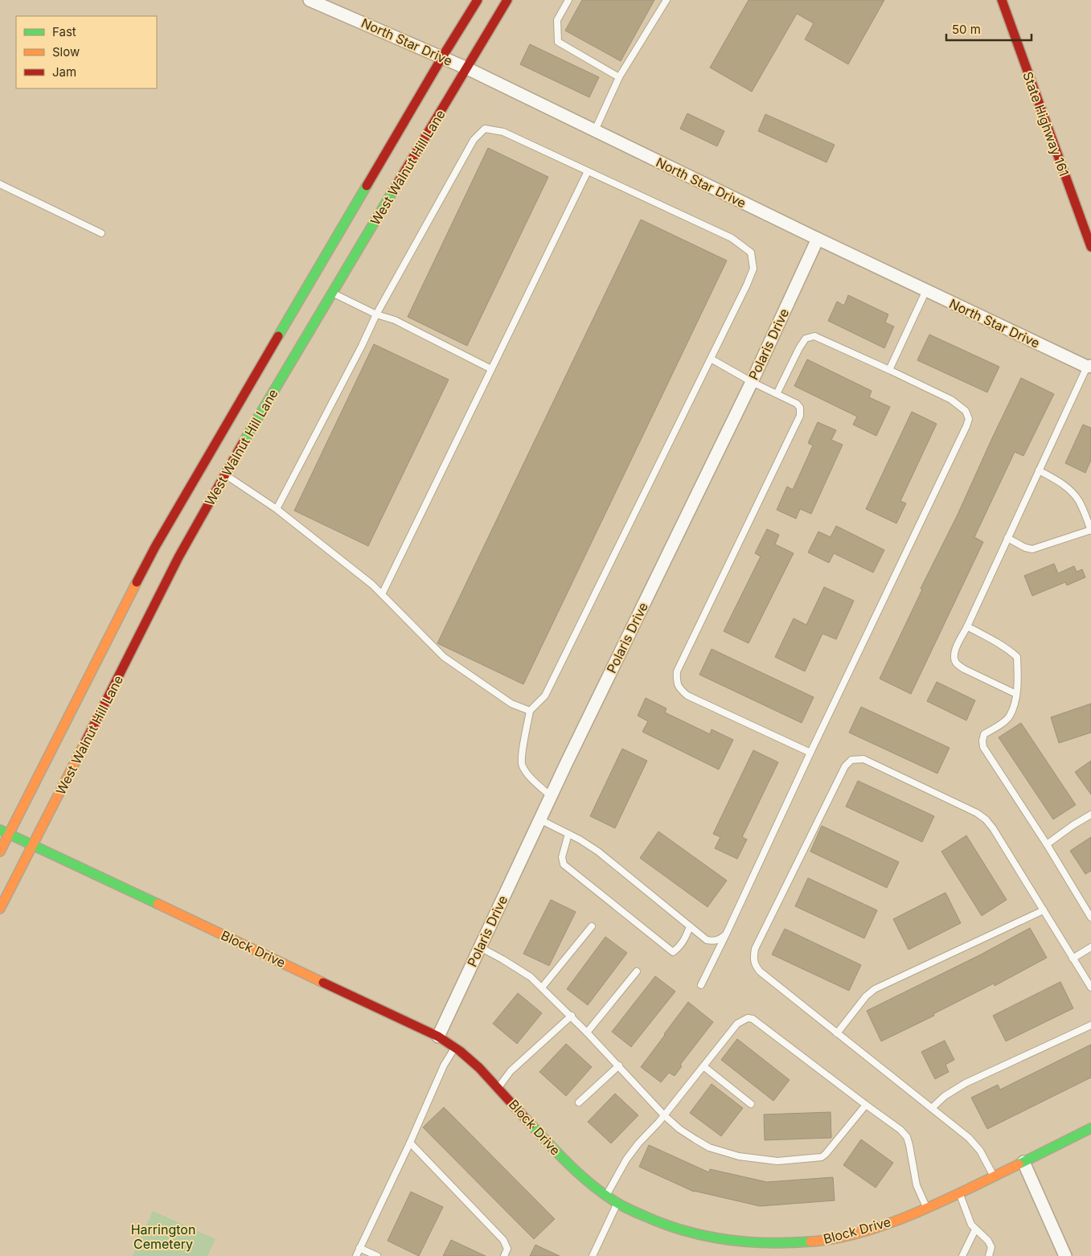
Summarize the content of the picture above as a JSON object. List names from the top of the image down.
{
  "streets": {
    "main road": ["State Highway 161", "West Walnut Hill Lane", "Block Drive"],
    "street": ["North Star Drive", "Polaris Drive"]
  },
  "crossings": [
    ["North Star Drive", "West Walnut Hill Lane"],
    ["North Star Drive", "Polaris Drive"],
    ["West Walnut Hill Lane", "Block Drive"],
    ["Polaris Drive", "Block Drive"]
  ],
  "parks": ["Harrington Cemetery"],
  "legend": ["Fast", "Slow", "Jam"],
  "scale_bar": "50 m"
}
